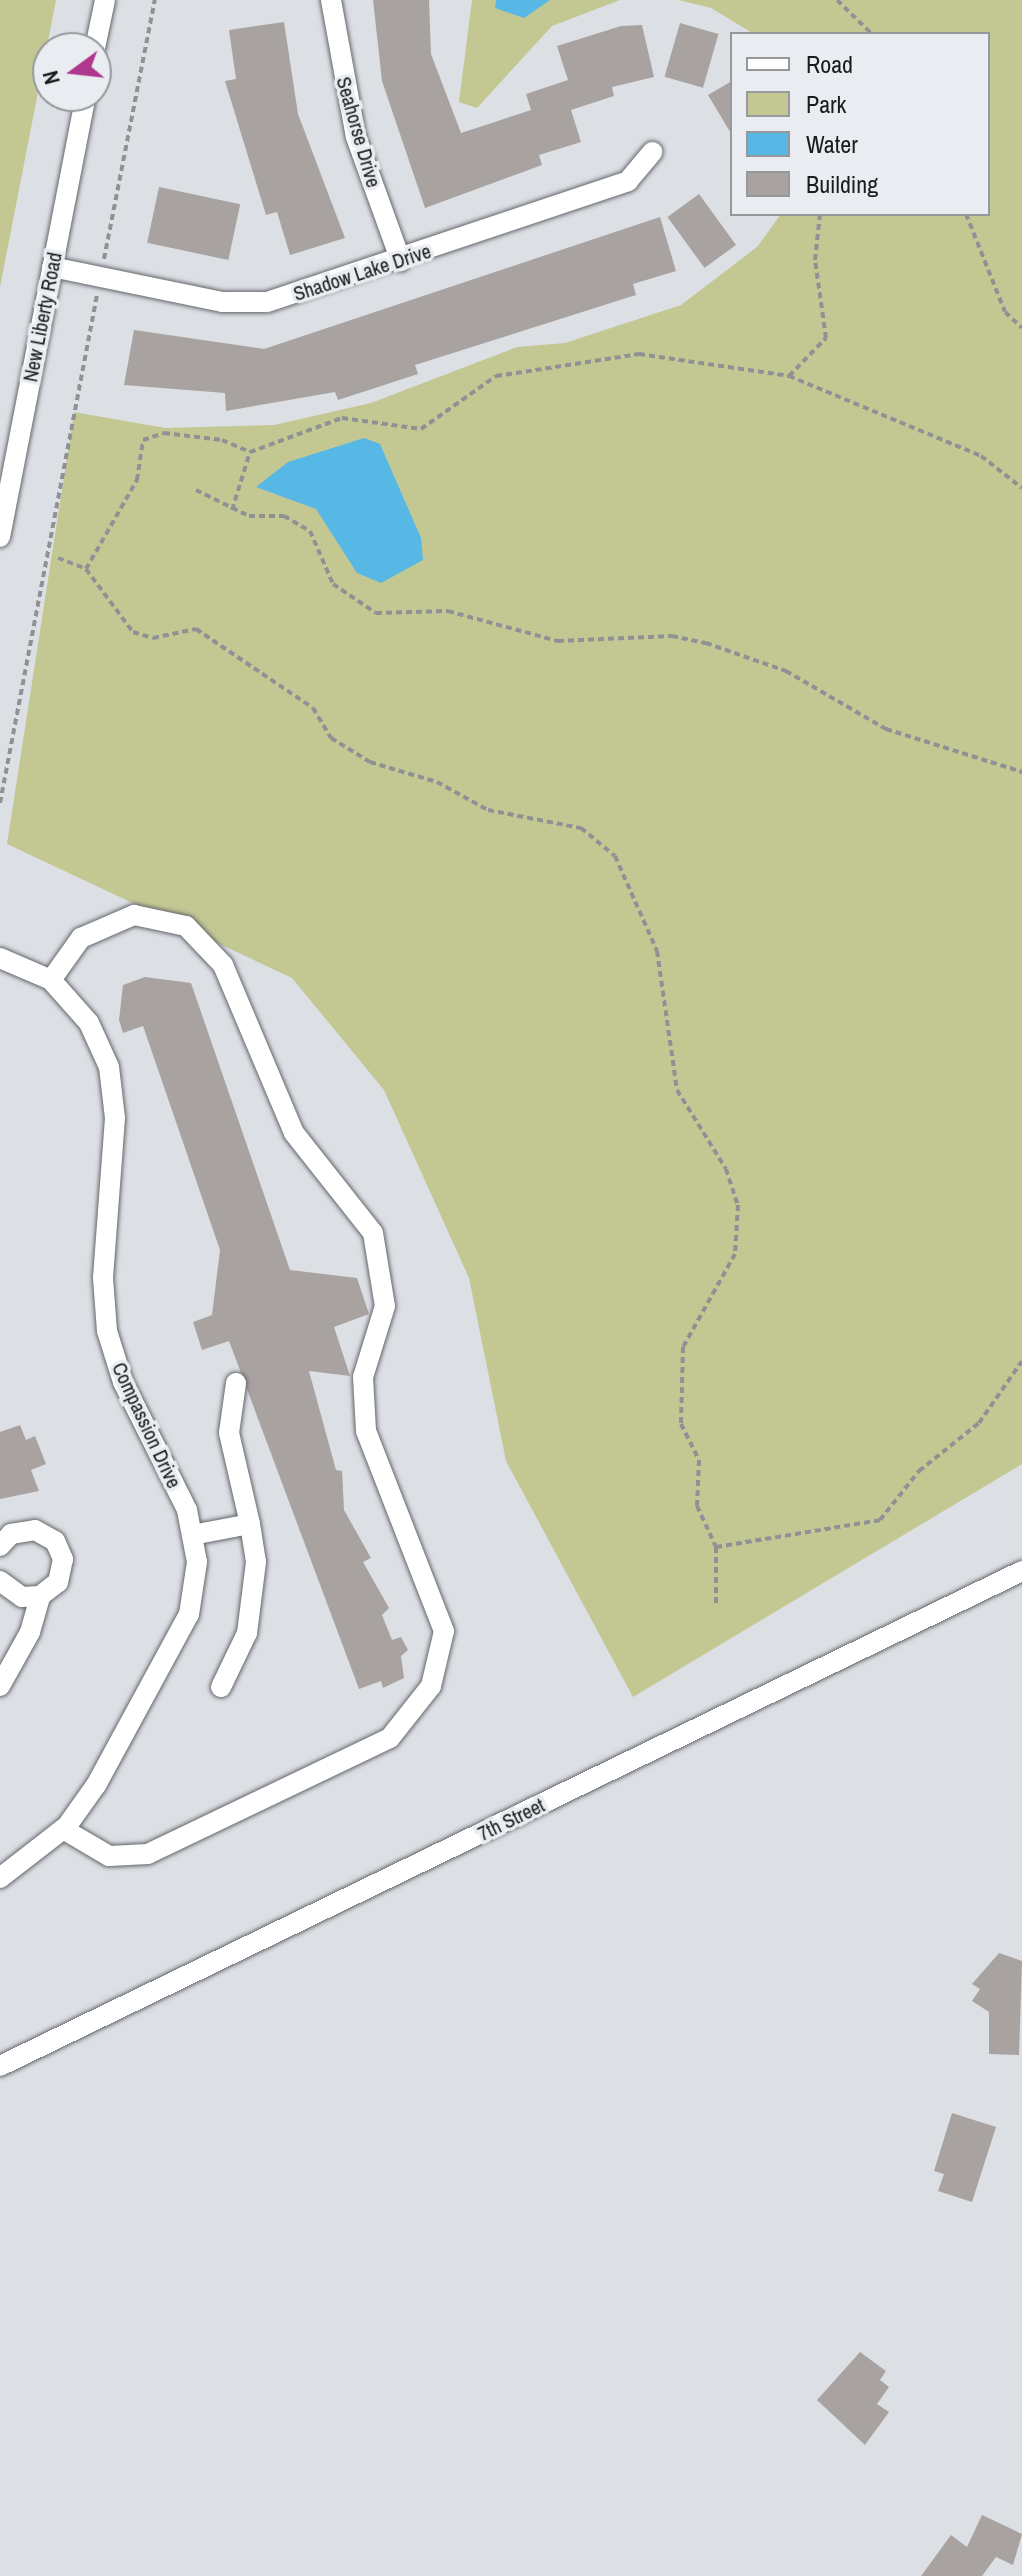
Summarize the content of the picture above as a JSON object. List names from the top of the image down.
{
  "streets": {
    "street": [
      "Seahorse Drive",
      "Shadow Lake Drive",
      "New Liberty Road",
      "Compassion Drive",
      "7th Street"
    ]
  },
  "crossings": [
    ["Seahorse Drive", "Shadow Lake Drive"],
    ["Shadow Lake Drive", "New Liberty Road"]
  ],
  "legend": [
    "Road",
    "Park",
    "Water",
    "Building"
  ],
  "north": "left"
}
